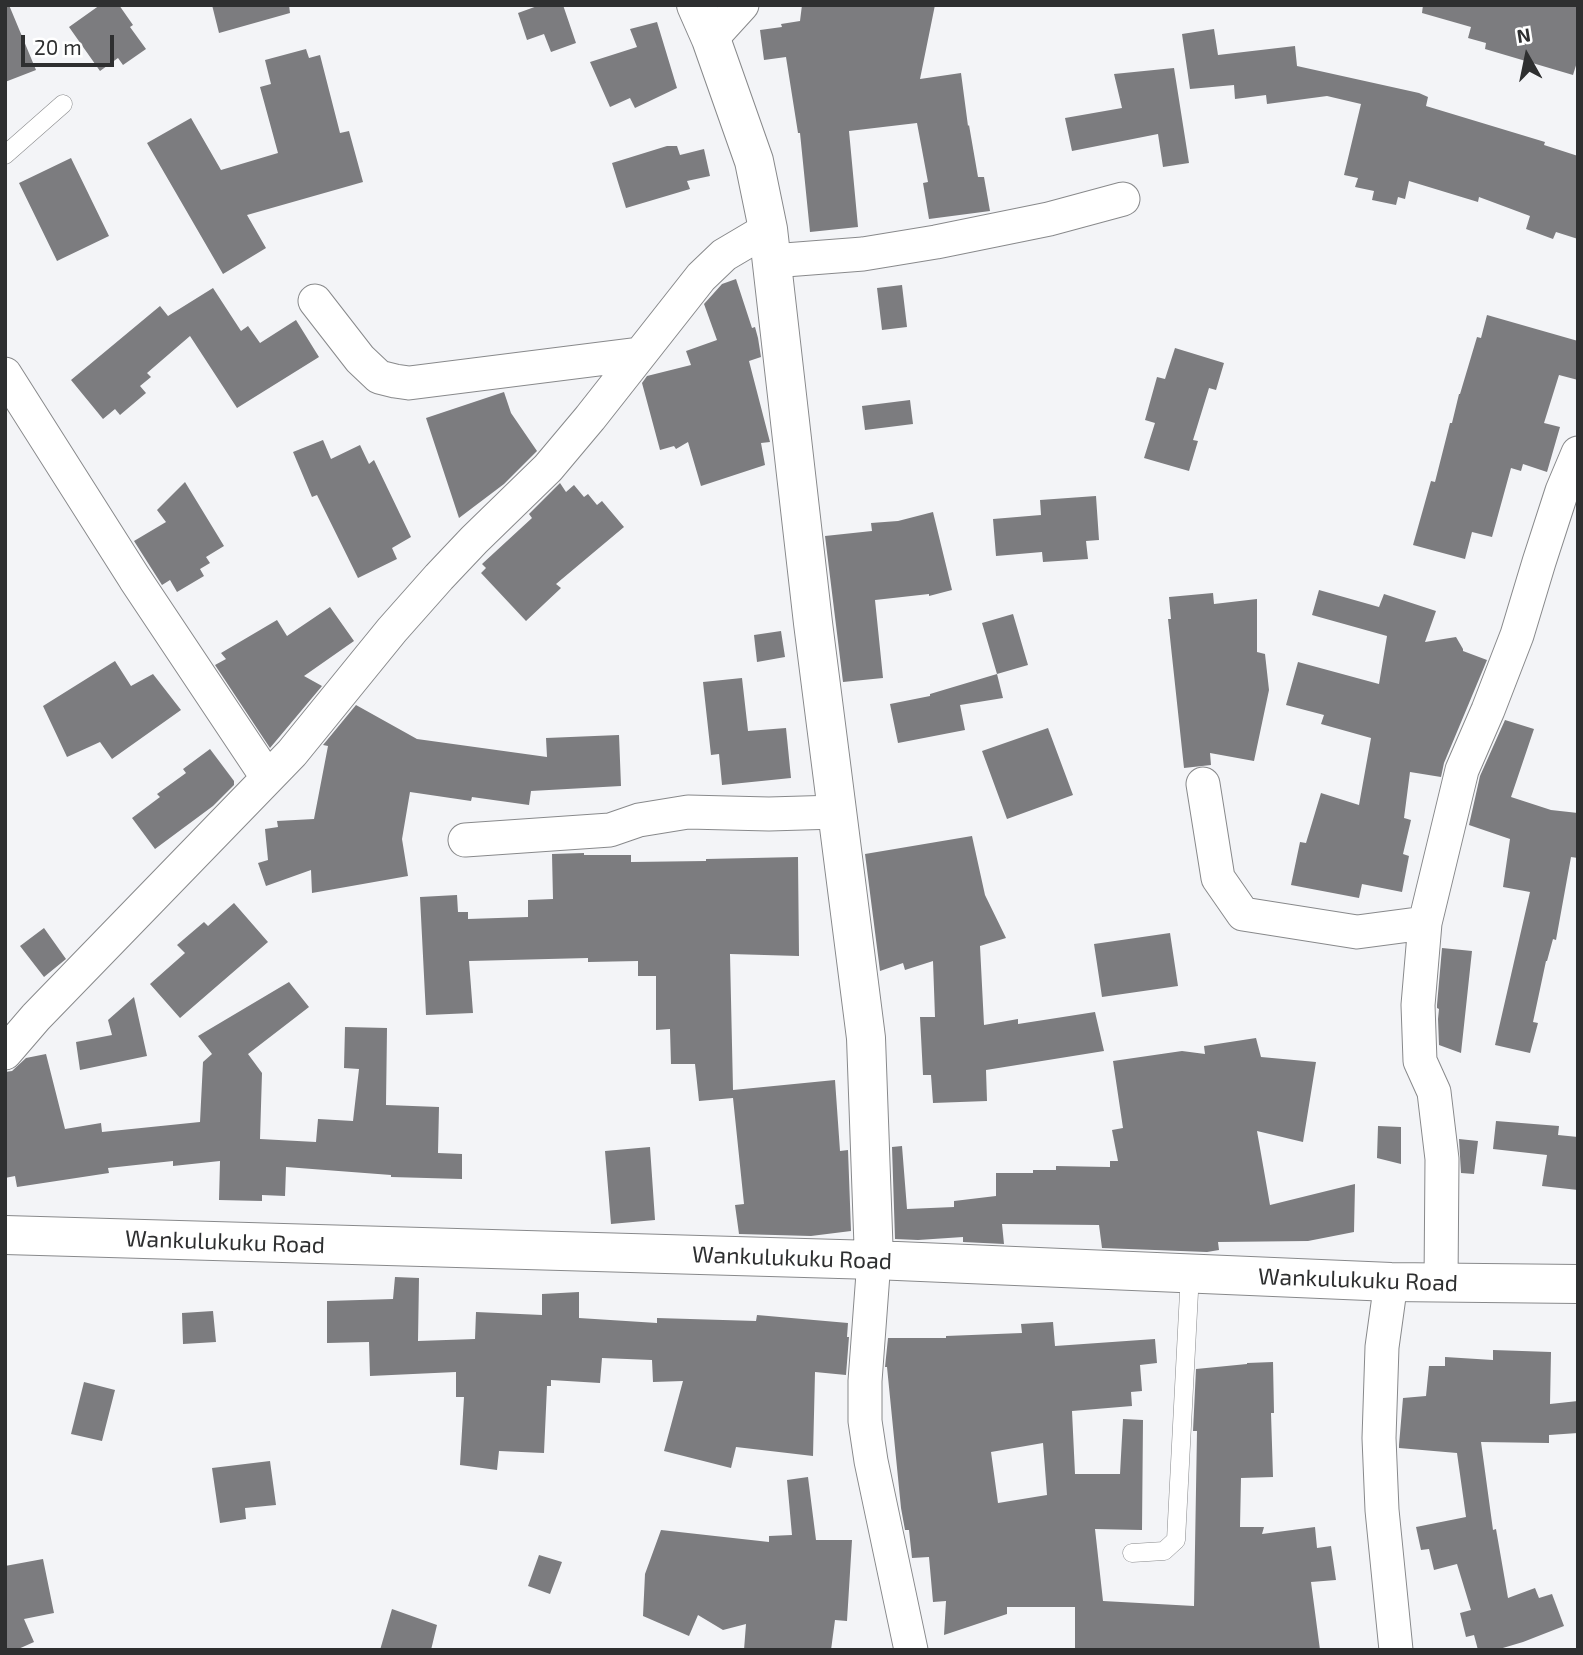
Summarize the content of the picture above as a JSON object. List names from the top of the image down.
{
  "streets": {
    "main road": ["Wankulukuku Road"]
  },
  "scale_bar": "20 m",
  "north": "top"
}
